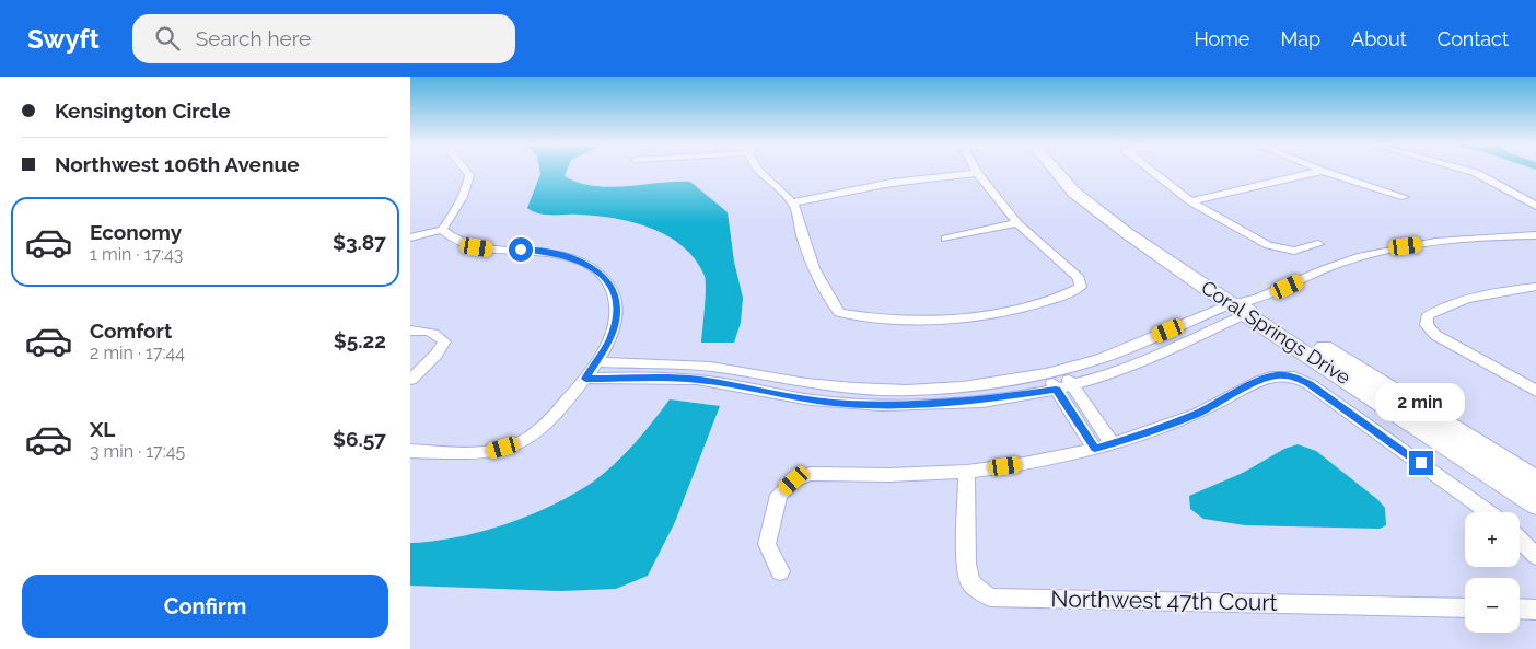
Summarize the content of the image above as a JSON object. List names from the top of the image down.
{
  "streets": {
    "main road": ["Coral Springs Drive"],
    "street": ["Northwest 47th Court"]
  },
  "page": {
    "header": "Swyft",
    "search": "Search here",
    "nav": [
      "Home",
      "Map",
      "About",
      "Contact"
    ],
    "banner": ["Kensington Circle", "Northwest 106th Avenue"],
    "list": [
      {
        "name": "Economy",
        "note": "1 min · 17:43",
        "value": "$3.87"
      },
      {
        "name": "Comfort",
        "note": "2 min · 17:44",
        "value": "$5.22"
      },
      {
        "name": "XL",
        "note": "3 min · 17:45",
        "value": "$6.57"
      }
    ],
    "bubble": "2 min",
    "map_buttons": ["+", "−"],
    "buttons": "Confirm"
  }
}
